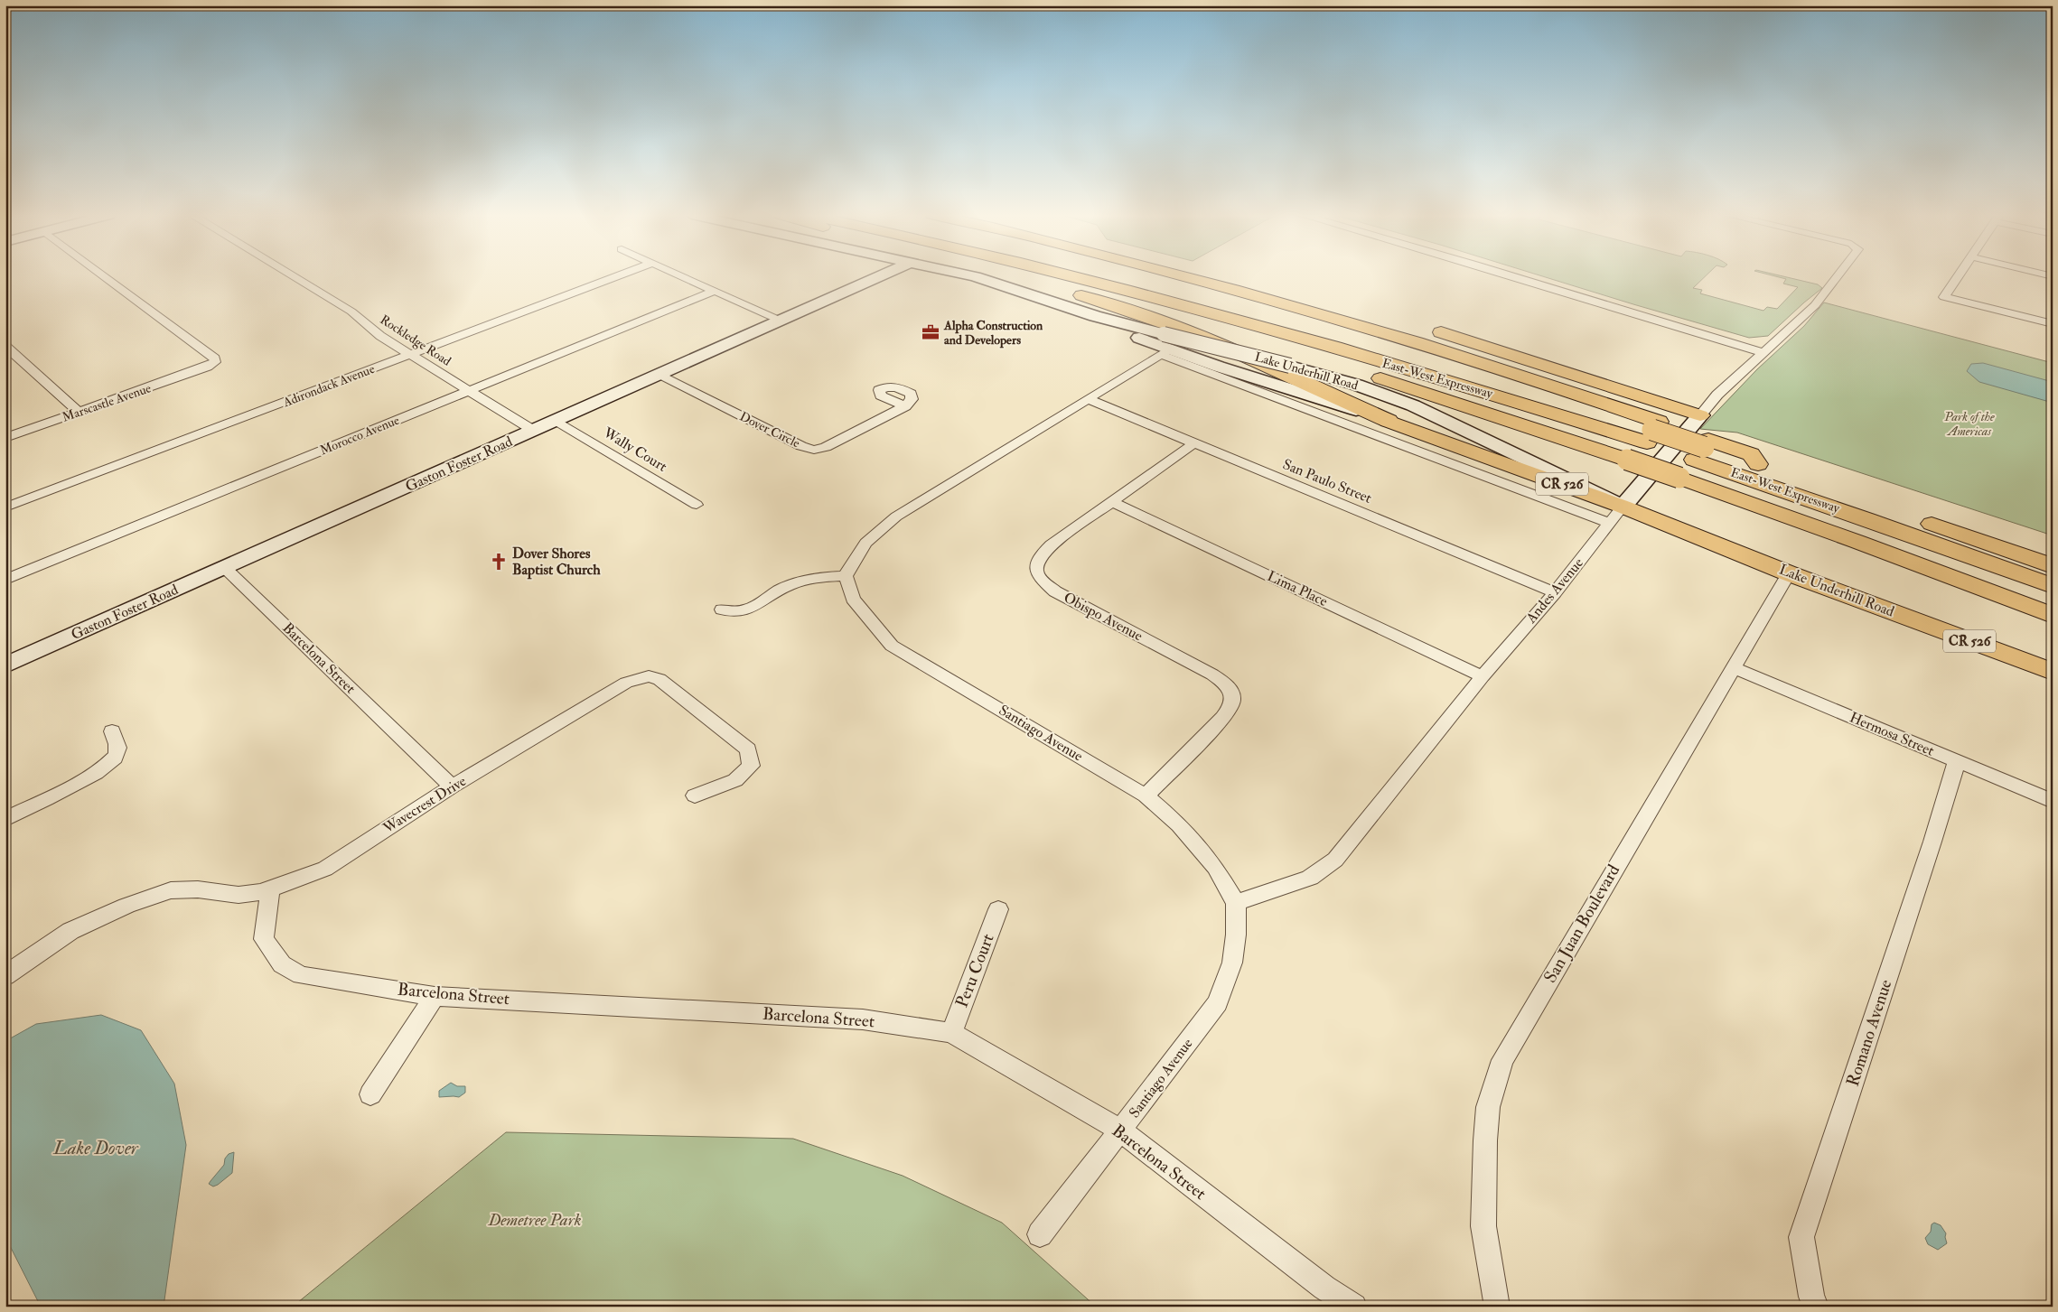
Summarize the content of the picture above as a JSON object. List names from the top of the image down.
{
  "streets": {
    "main road": [
      "Lake Underhill Road",
      "East-West Expressway",
      "Gaston Foster Road",
      "CR 526",
      "Andes Avenue"
    ],
    "street": [
      "Rockledge Road",
      "Adirondack Avenue",
      "Marscastle Avenue",
      "Dover Circle",
      "Morocco Avenue",
      "Wally Court",
      "San Paulo Street",
      "Lima Place",
      "Obispo Avenue",
      "Barcelona Street",
      "Santiago Avenue",
      "Hermosa Street",
      "Wavecrest Drive",
      "San Juan Boulevard",
      "Peru Court",
      "Romano Avenue"
    ]
  },
  "crossings": [
    ["Rockledge Road", "Adirondack Avenue"],
    ["Rockledge Road", "Morocco Avenue"],
    ["Rockledge Road", "Gaston Foster Road"],
    ["Lake Underhill Road", "Andes Avenue"],
    ["Lake Underhill Road", "San Juan Boulevard"],
    ["Dover Circle", "Gaston Foster Road"],
    ["Wally Court", "Gaston Foster Road"],
    ["Gaston Foster Road", "Barcelona Street"],
    ["San Paulo Street", "Andes Avenue"],
    ["San Paulo Street", "Obispo Avenue"],
    ["Lima Place", "Andes Avenue"],
    ["Lima Place", "Obispo Avenue"],
    ["Andes Avenue", "Santiago Avenue"],
    ["Obispo Avenue", "Santiago Avenue"],
    ["Barcelona Street", "Santiago Avenue"],
    ["Barcelona Street", "Wavecrest Drive"],
    ["Barcelona Street", "Peru Court"],
    ["Hermosa Street", "San Juan Boulevard"],
    ["Hermosa Street", "Romano Avenue"]
  ],
  "water": ["Lake Dover"],
  "parks": ["Park of the Americas", "Demetree Park"],
  "places": {
    "office": ["Alpha Construction and Developers"],
    "church": ["Dover Shores Baptist Church"]
  }
}
